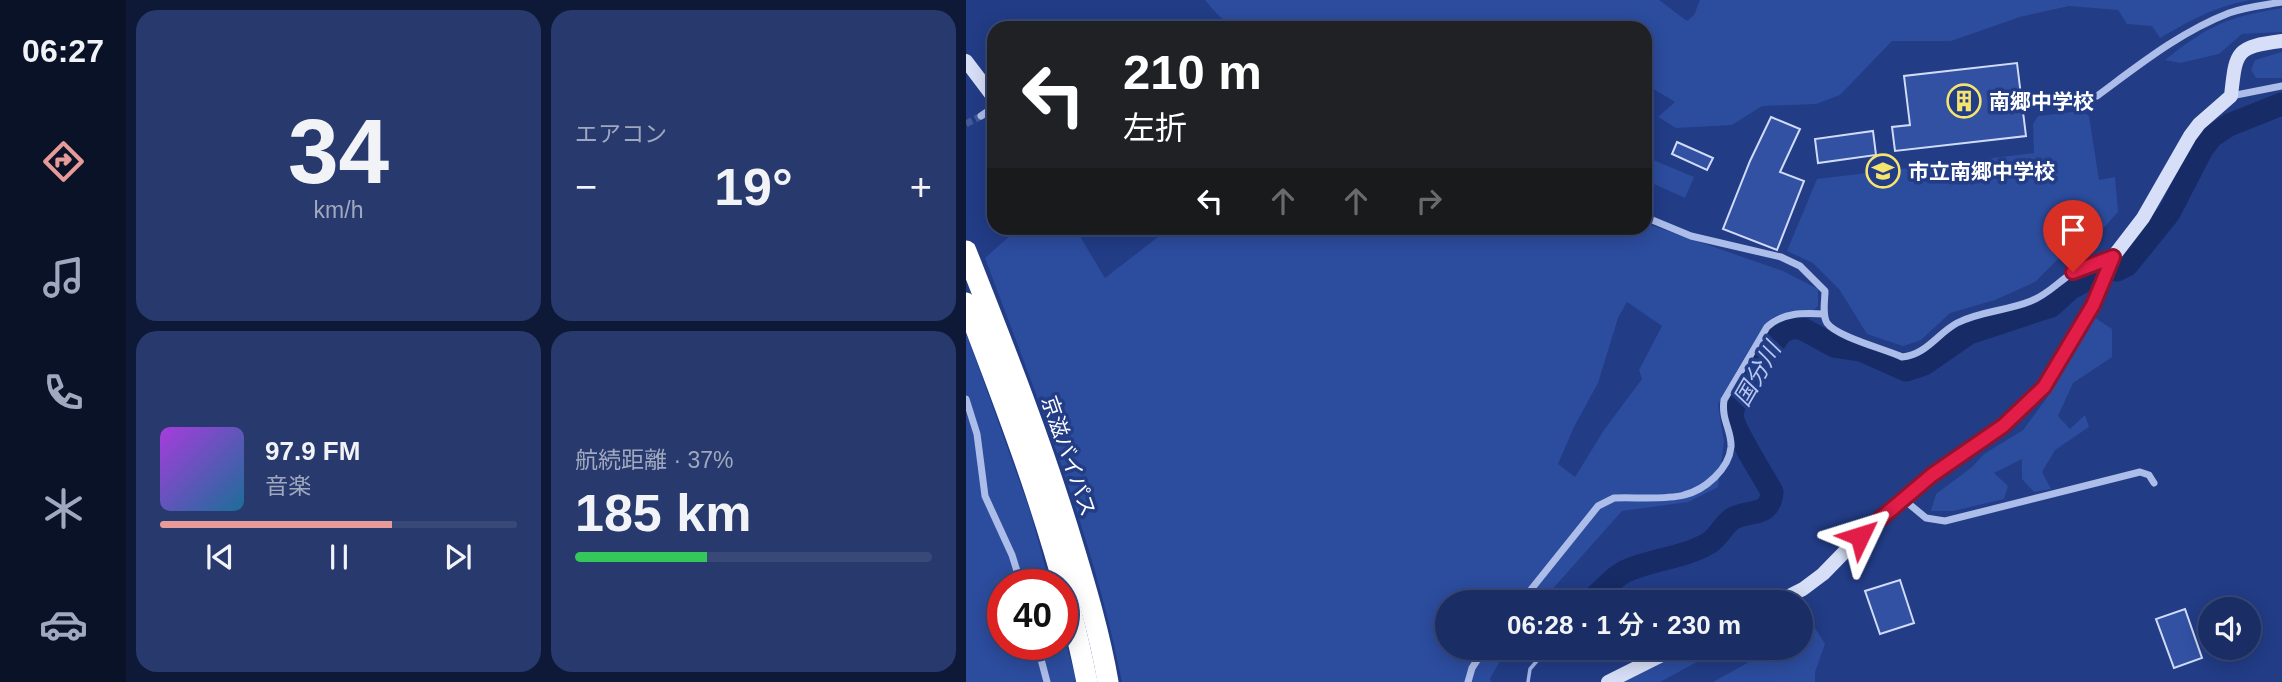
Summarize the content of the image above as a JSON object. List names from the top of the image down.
{
  "streets": {
    "highway": ["京滋バイパス"]
  },
  "water": ["国分川"],
  "places": {
    "building": ["南郷中学校"],
    "school or university": ["市立南郷中学校"]
  },
  "page": {
    "tabs": "06:27",
    "tile": [
      ["34", "km/h"],
      "エアコン",
      ["航続距離 · 37%", "185 km"]
    ],
    "turn": ["210 m", "左折"],
    "heat": ["−", "19°", "+"],
    "song": ["97.9 FM", "音楽"],
    "limit": "40",
    "trip": "06:28 · 1 分 · 230 m"
  }
}
